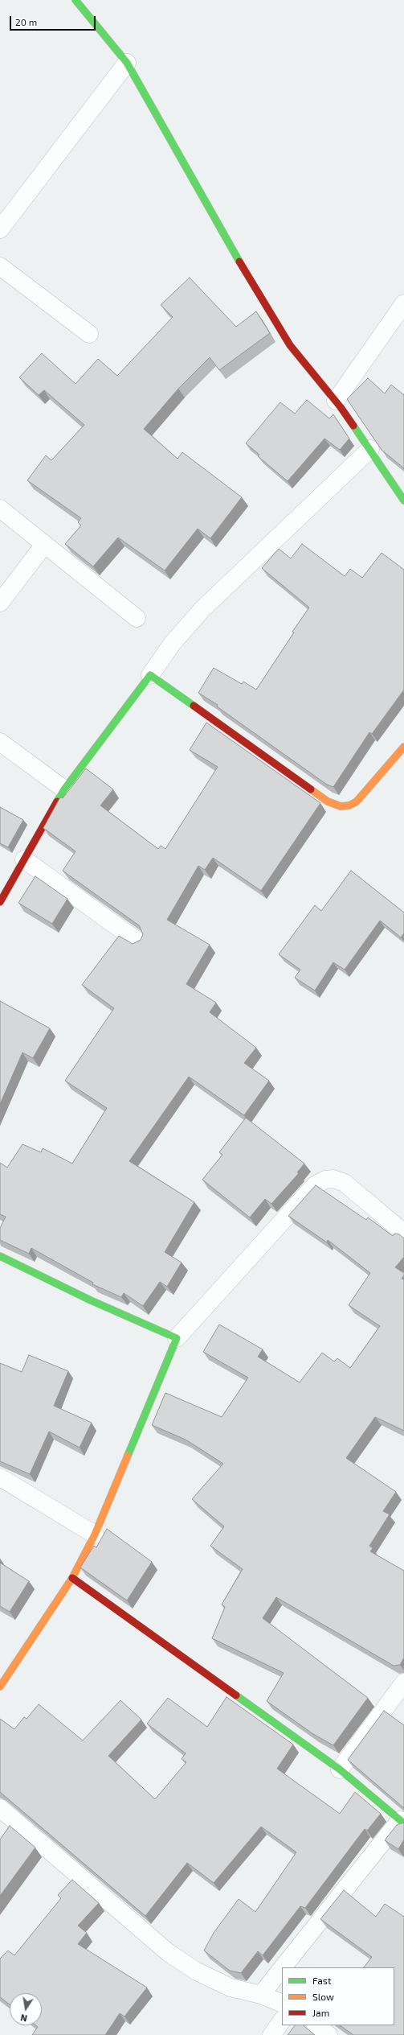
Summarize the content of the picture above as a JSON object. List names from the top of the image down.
{
  "legend": ["Fast", "Slow", "Jam"],
  "scale_bar": "20 m",
  "north": "bottom"
}
